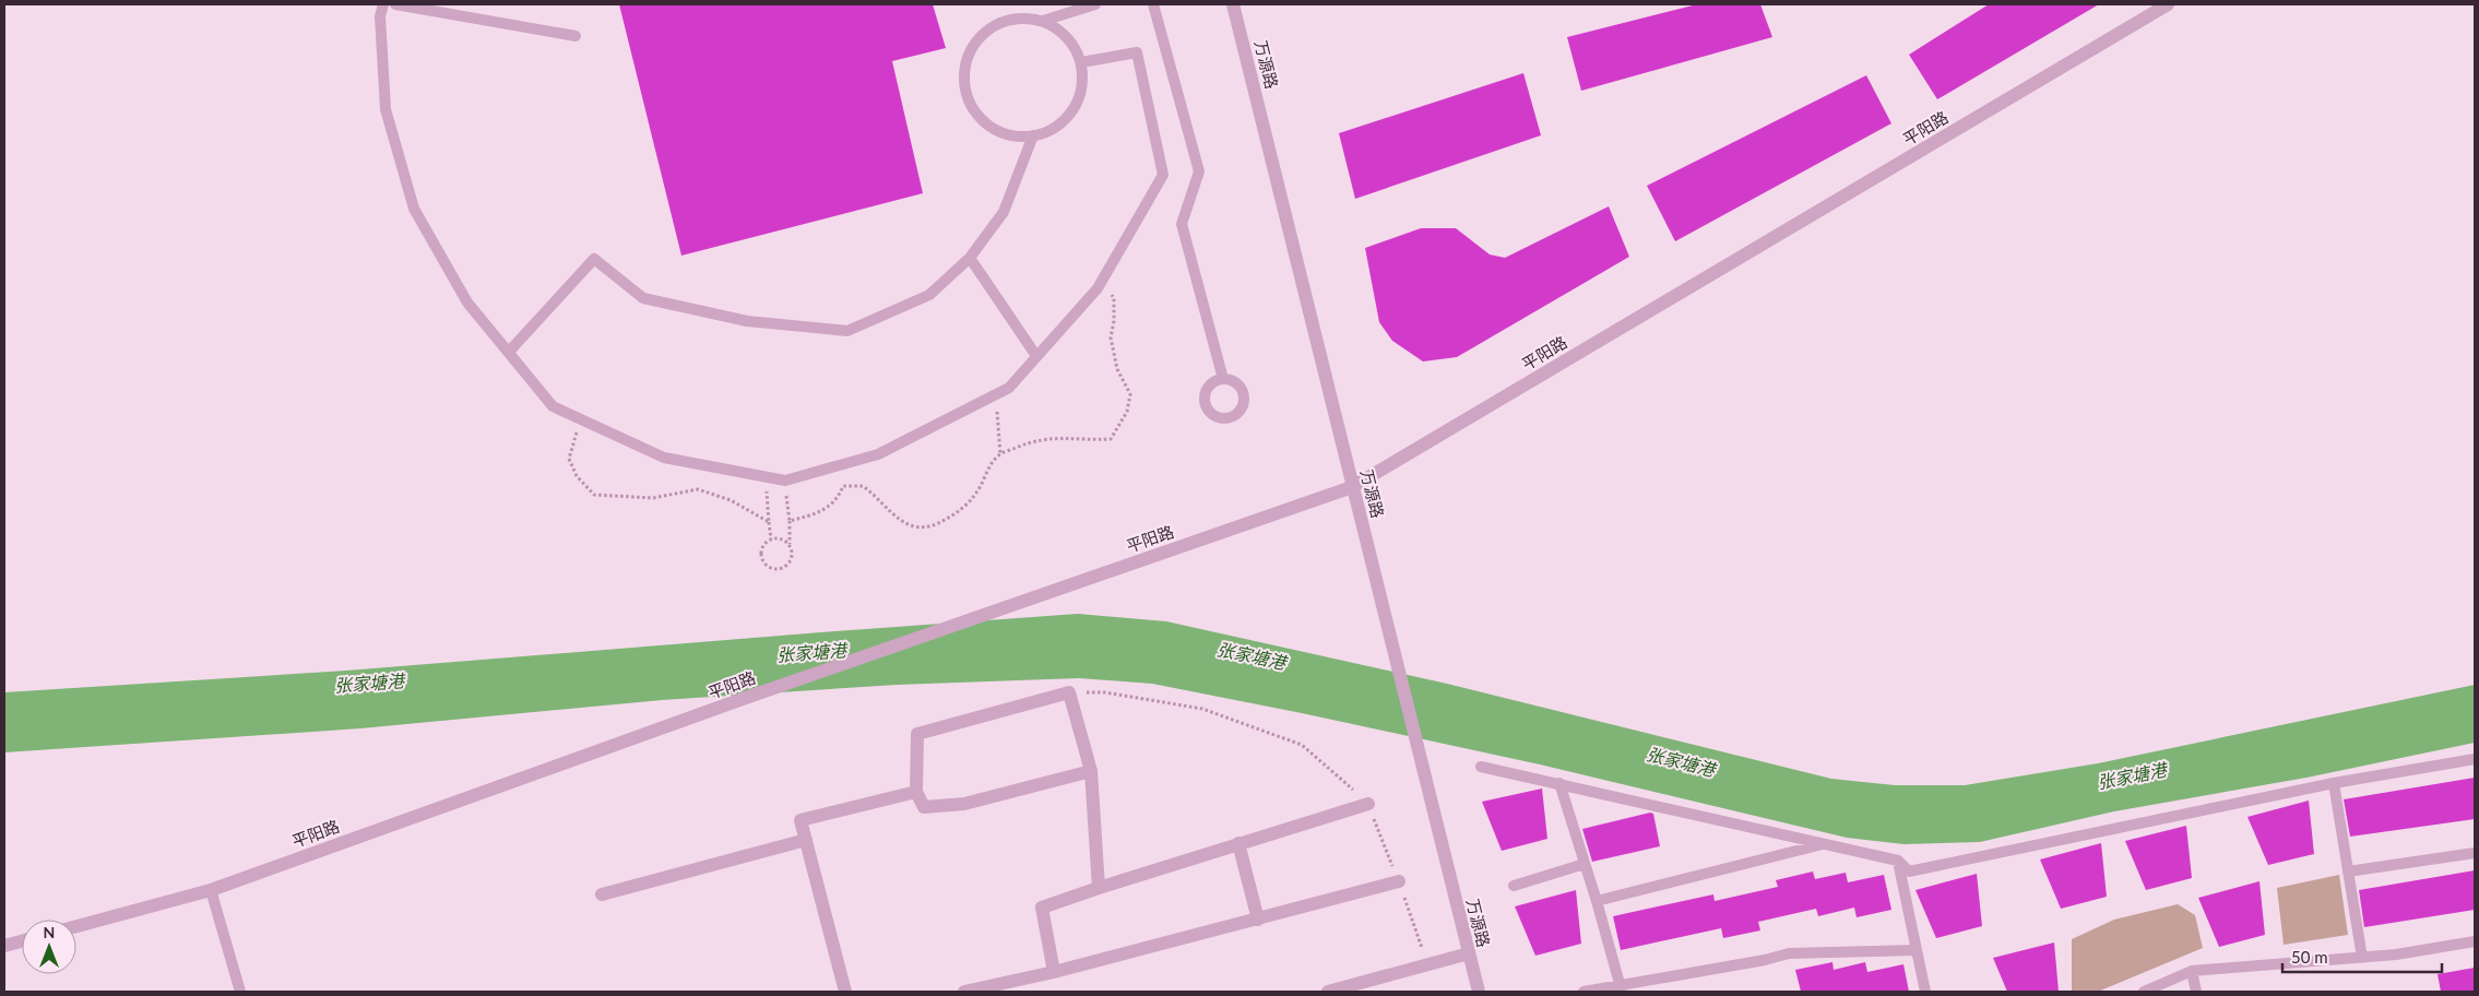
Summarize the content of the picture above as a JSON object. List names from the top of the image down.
{
  "streets": {
    "street": ["万源路", "平阳路"]
  },
  "crossings": [
    ["万源路", "平阳路"]
  ],
  "water": ["张家塘港"],
  "scale_bar": "50 m",
  "north": "top"
}
